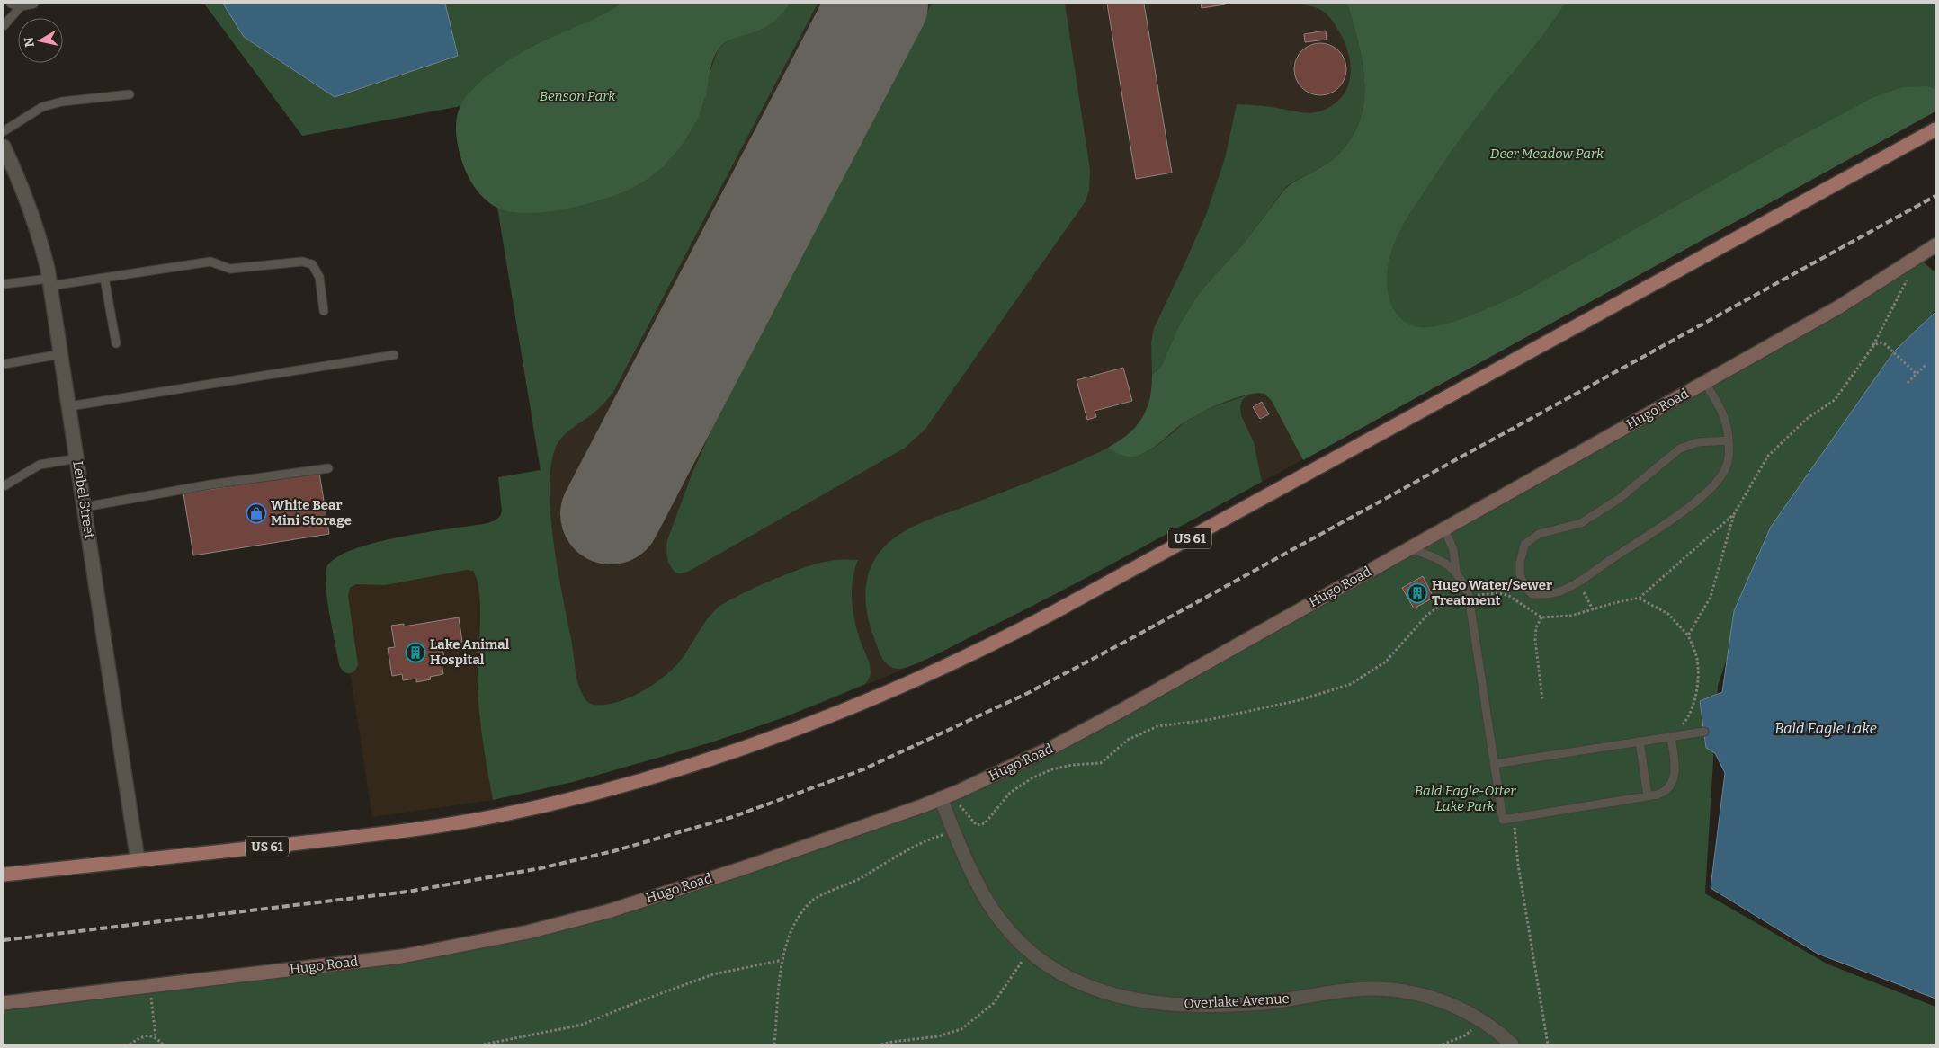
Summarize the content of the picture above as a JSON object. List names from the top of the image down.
{
  "streets": {
    "main road": ["US 61"],
    "street": ["Hugo Road", "Leibel Street", "Overlake Avenue"]
  },
  "crossings": [
    ["Hugo Road", "Overlake Avenue"],
    ["Leibel Street", "US 61"]
  ],
  "water": ["Bald Eagle Lake"],
  "parks": ["Benson Park", "Deer Meadow Park", "Bald Eagle-Otter Lake Park"],
  "places": {
    "shop": ["White Bear Mini Storage"],
    "building": ["Hugo Water/Sewer Treatment", "Lake Animal Hospital"]
  },
  "north": "left"
}
